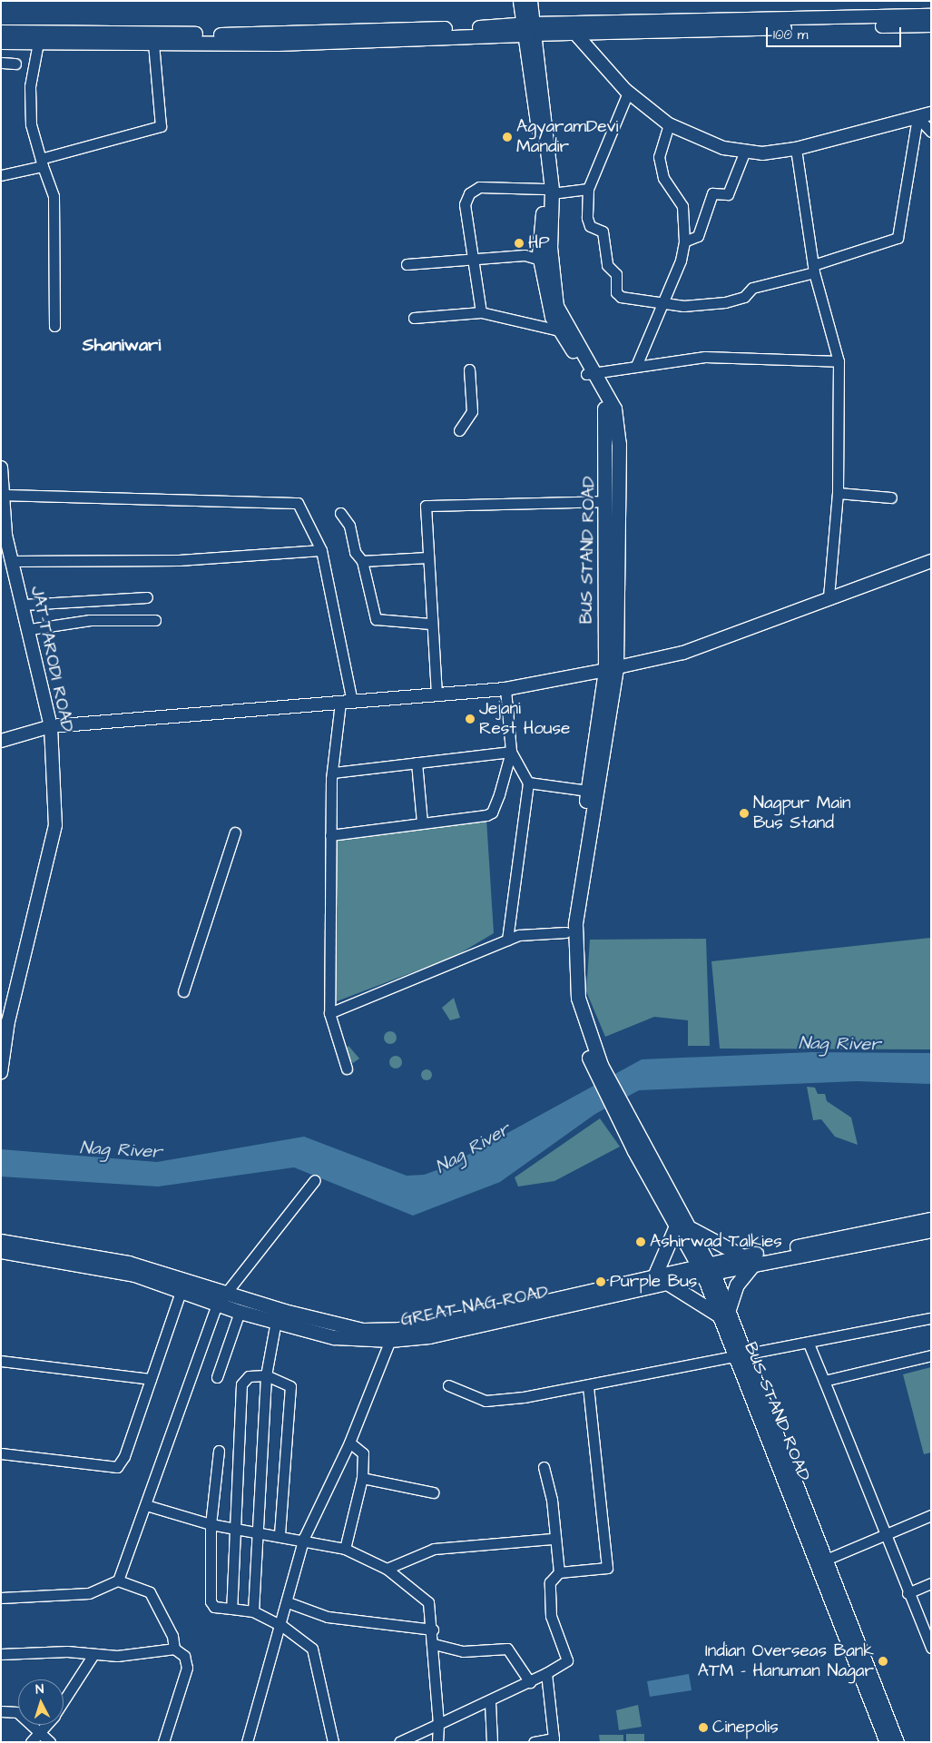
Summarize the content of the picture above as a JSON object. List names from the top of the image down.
{
  "streets": {
    "main road": ["BUS STAND ROAD", "GREAT NAG ROAD"],
    "street": ["JAT-TARODI ROAD"]
  },
  "crossings": [
    ["BUS STAND ROAD", "GREAT NAG ROAD"]
  ],
  "districts": ["Shaniwari"],
  "water": ["Nag River"],
  "places": [
    "AgyaramDevi Mandir",
    "HP",
    "Jejani Rest House",
    "Nagpur Main Bus Stand",
    "Ashirwad Talkies",
    "Purple Bus",
    "Indian Overseas Bank ATM - Hanuman Nagar",
    "Cinepolis"
  ],
  "scale_bar": "100 m",
  "north": "top"
}
